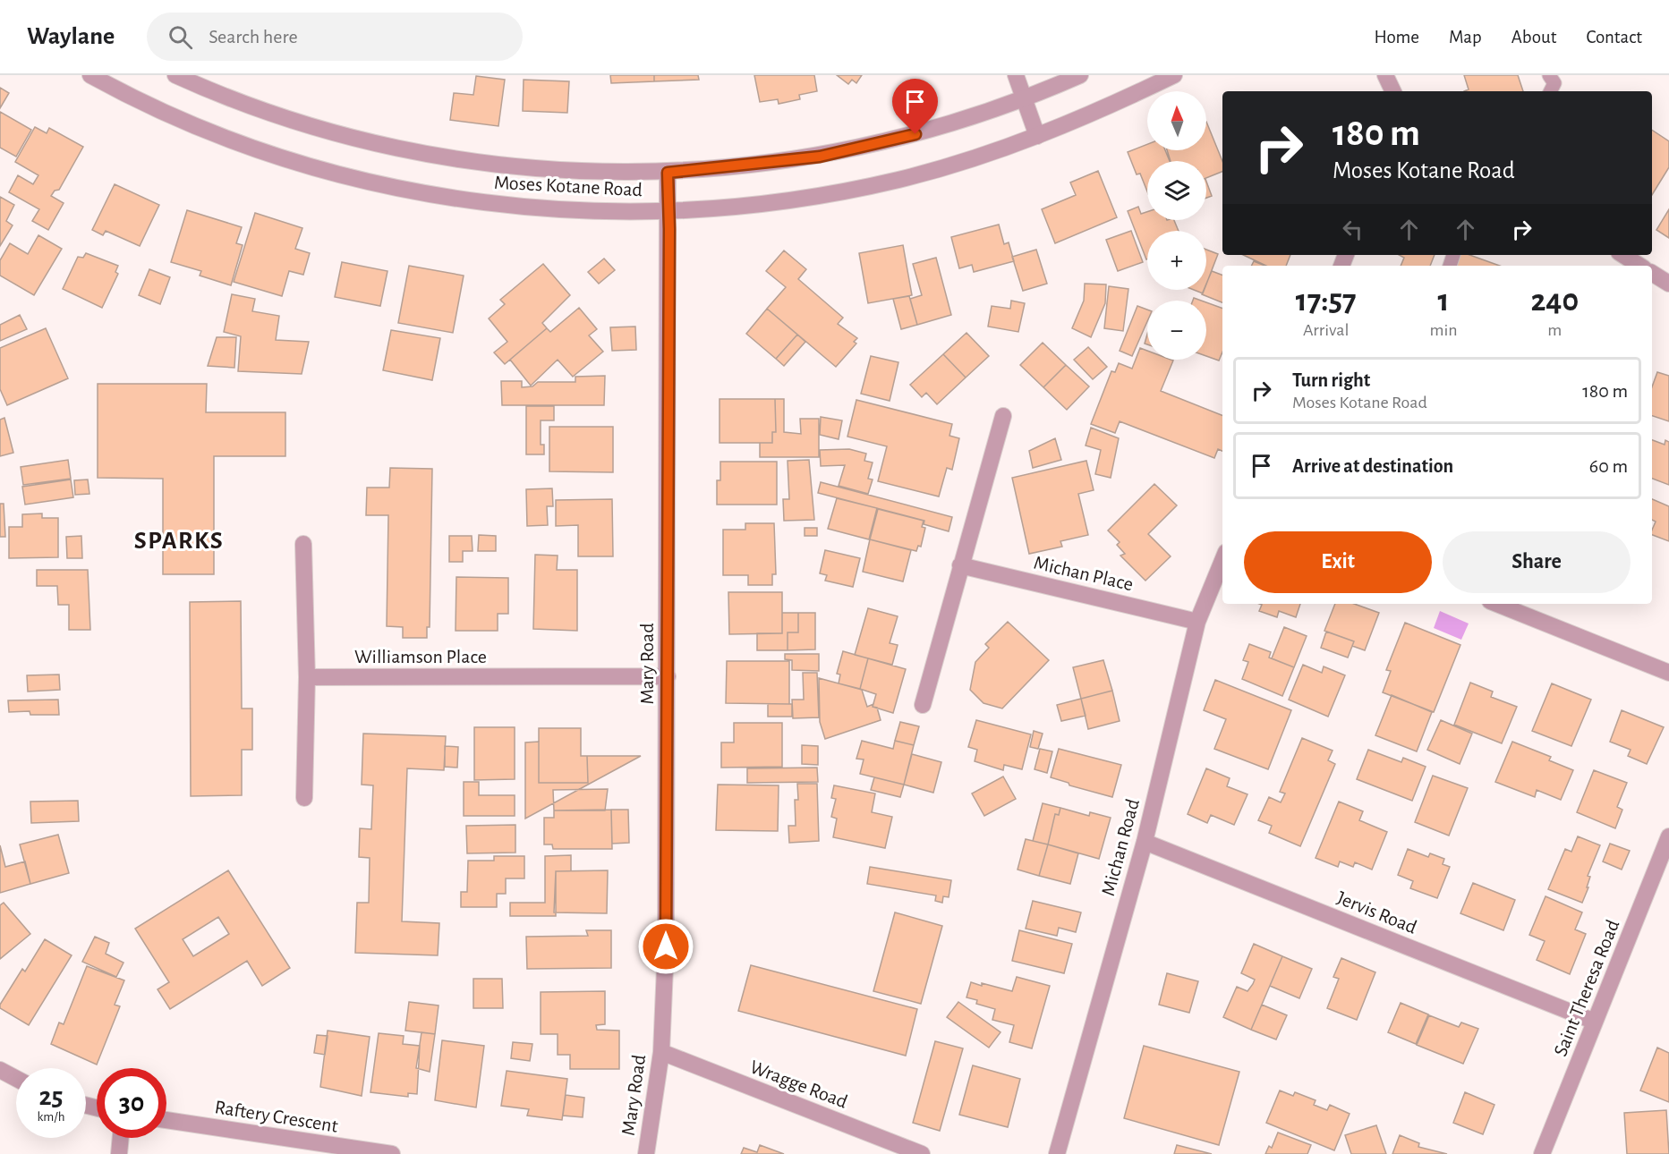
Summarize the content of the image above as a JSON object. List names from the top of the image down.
{
  "streets": {
    "street": [
      "Moses Kotane Road",
      "Michan Place",
      "Williamson Place",
      "Mary Road",
      "Michan Road",
      "Jervis Road",
      "Saint Theresa Road",
      "Wragge Road",
      "Raftery Crescent"
    ]
  },
  "crossings": [
    ["Moses Kotane Road", "Mary Road"],
    ["Michan Place", "Michan Road"],
    ["Williamson Place", "Mary Road"],
    ["Mary Road", "Wragge Road"],
    ["Michan Road", "Jervis Road"],
    ["Jervis Road", "Saint Theresa Road"]
  ],
  "districts": ["SPARKS"],
  "north": "top",
  "page": {
    "header": "Waylane",
    "search": "Search here",
    "nav": [
      "Home",
      "Map",
      "About",
      "Contact"
    ],
    "map_buttons": ["+", "−"],
    "turn": ["180 m", "Moses Kotane Road"],
    "eta": [
      "17:57",
      "Arrival",
      "1",
      "min",
      "240",
      "m"
    ],
    "list": [
      {
        "name": "Turn right",
        "note": "Moses Kotane Road",
        "value": "180 m"
      },
      {
        "name": "Arrive at destination",
        "value": "60 m"
      }
    ],
    "buttons": ["Exit", "Share"],
    "speed": "25 km/h",
    "limit": "30"
  }
}
